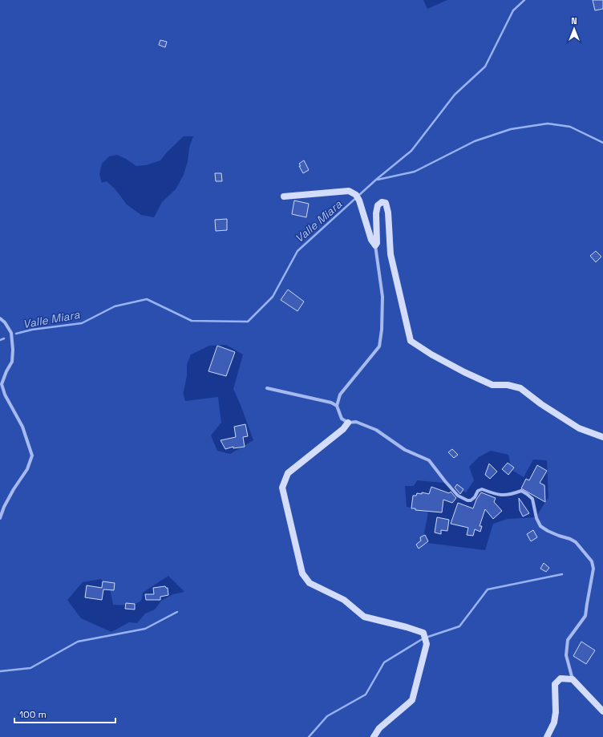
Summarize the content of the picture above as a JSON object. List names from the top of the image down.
{
  "water": ["Valle Miara"],
  "scale_bar": "100 m",
  "north": "top"
}
